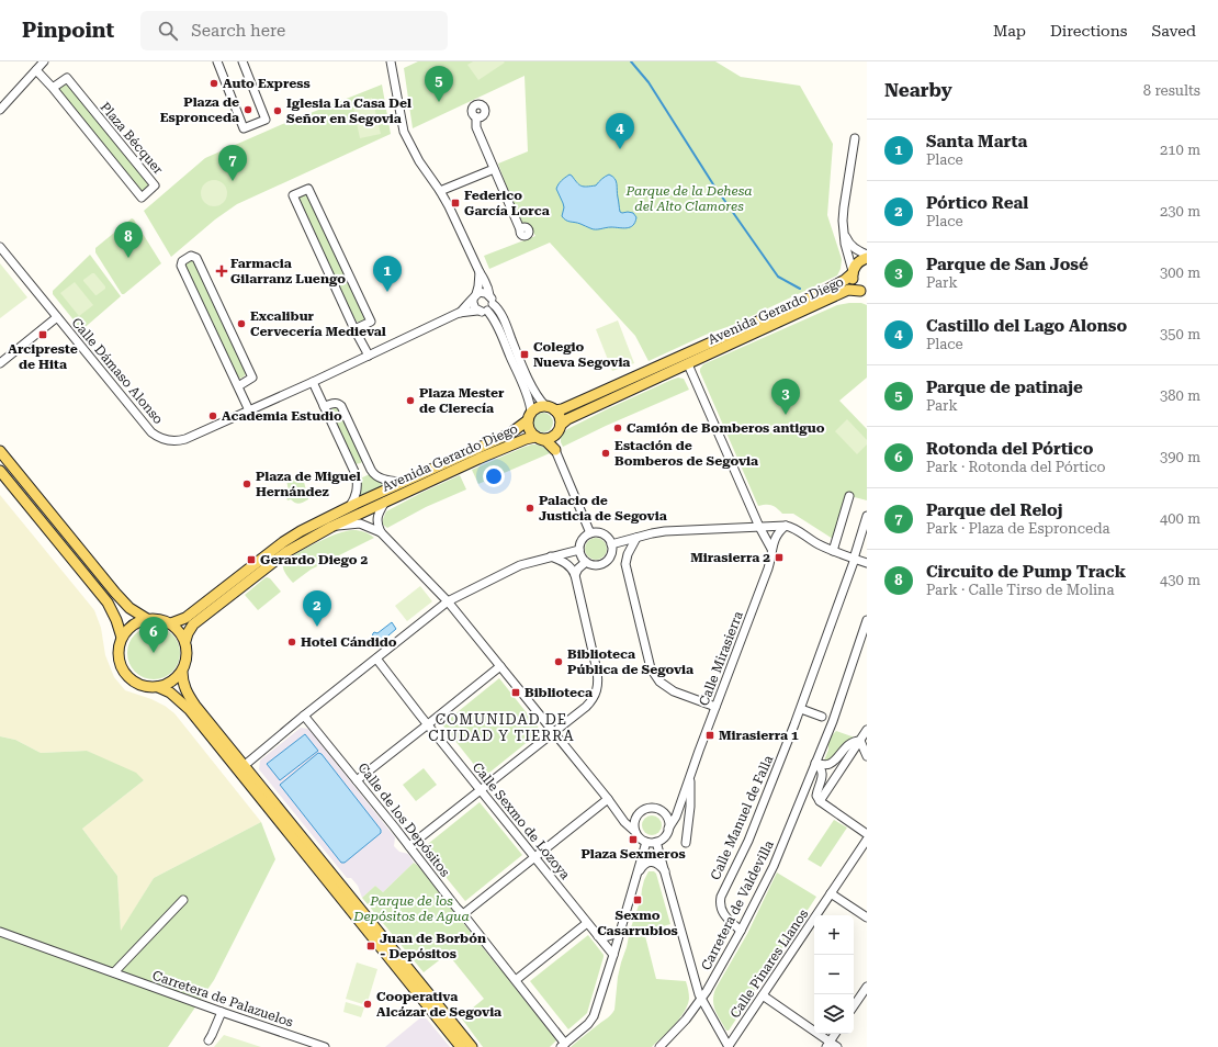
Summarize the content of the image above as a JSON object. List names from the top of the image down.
{
  "streets": {
    "main road": ["Avenida Gerardo Diego"],
    "street": [
      "Plaza Bécquer",
      "Calle Dámaso Alonso",
      "Calle Mirasierra",
      "Calle Manuel de Falla",
      "Calle de los Depósitos",
      "Calle Sexmo de Lozoya",
      "Carretera de Valdevilla",
      "Calle Pinares Llanos",
      "Carretera de Palazuelos"
    ]
  },
  "crossings": [
    ["Calle Manuel de Falla", "Carretera de Valdevilla"]
  ],
  "districts": ["COMUNIDAD DE CIUDAD Y TIERRA"],
  "parks": ["Parque de la Dehesa del Alto Clamores", "Parque de los Depósitos de Agua"],
  "places": {
    "other": [
      "Auto Express",
      "Plaza de Espronceda",
      "Iglesia La Casa Del Señor en Segovia",
      "Excalibur Cervecería Medieval",
      "Plaza Mester de Clerecía",
      "Academia Estudio",
      "Camión de Bomberos antiguo",
      "Estación de Bomberos de Segovia",
      "Plaza de Miguel Hernández",
      "Palacio de Justicia de Segovia",
      "Hotel Cándido",
      "Biblioteca Pública de Segovia",
      "Cooperativa Alcázar de Segovia"
    ],
    "transit": [
      "Federico García Lorca",
      "Arcipreste de Hita",
      "Colegio Nueva Segovia",
      "Mirasierra 2",
      "Gerardo Diego 2",
      "Biblioteca",
      "Mirasierra 1",
      "Plaza Sexmeros",
      "Sexmo Casarrubios",
      "Juan de Borbón - Depósitos"
    ],
    "health": ["Farmacia Gilarranz Luengo"]
  },
  "page": {
    "header": "Pinpoint",
    "search": "Search here",
    "nav": ["Map", "Directions", "Saved"],
    "heading": ["Nearby", "8 results"],
    "pins": [
      "5",
      "4",
      "7",
      "8",
      "1",
      "3",
      "2",
      "6"
    ],
    "list": [
      {
        "mark": "1",
        "name": "Santa Marta",
        "note": "Place",
        "value": "210 m"
      },
      {
        "mark": "2",
        "name": "Pórtico Real",
        "note": "Place",
        "value": "230 m"
      },
      {
        "mark": "3",
        "name": "Parque de San José",
        "note": "Park",
        "value": "300 m"
      },
      {
        "mark": "4",
        "name": "Castillo del Lago Alonso",
        "note": "Place",
        "value": "350 m"
      },
      {
        "mark": "5",
        "name": "Parque de patinaje",
        "note": "Park",
        "value": "380 m"
      },
      {
        "mark": "6",
        "name": "Rotonda del Pórtico",
        "note": "Park · Rotonda del Pórtico",
        "value": "390 m"
      },
      {
        "mark": "7",
        "name": "Parque del Reloj",
        "note": "Park · Plaza de Espronceda",
        "value": "400 m"
      },
      {
        "mark": "8",
        "name": "Circuito de Pump Track",
        "note": "Park · Calle Tirso de Molina",
        "value": "430 m"
      }
    ],
    "map_buttons": ["+", "−"]
  }
}
